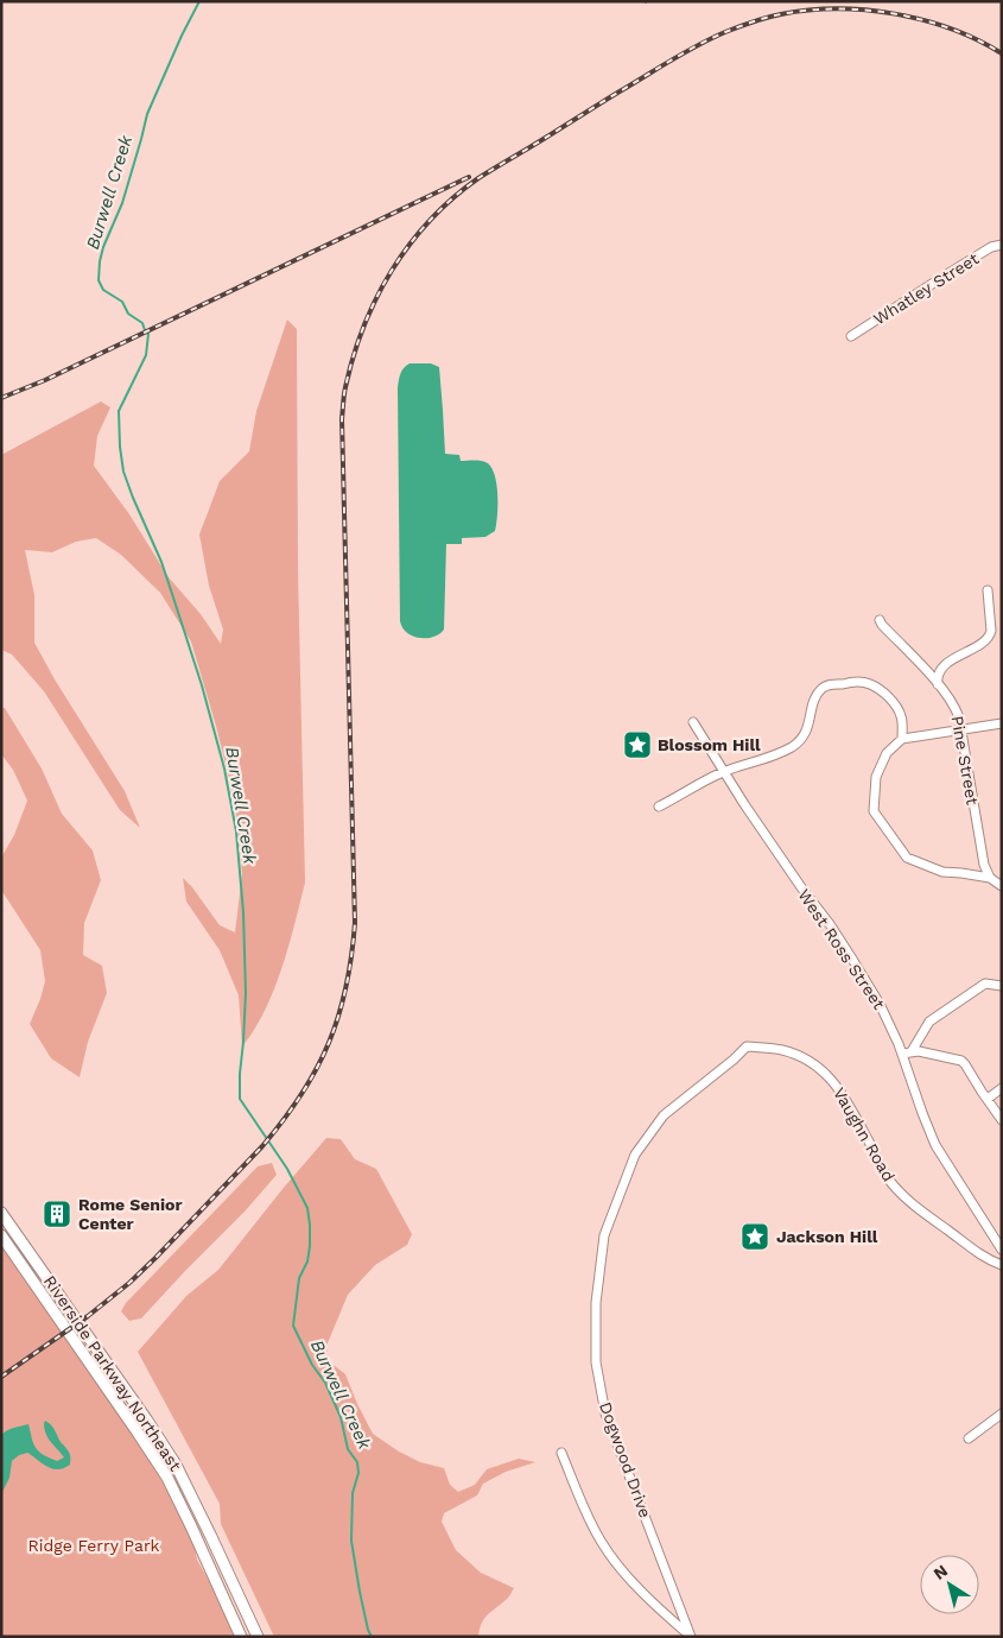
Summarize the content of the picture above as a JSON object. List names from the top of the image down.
{
  "streets": {
    "main road": ["Riverside Parkway Northeast"],
    "street": [
      "Whatley Street",
      "Pine Street",
      "West Ross Street",
      "Vaughn Road",
      "Dogwood Drive"
    ]
  },
  "crossings": [
    ["Vaughn Road", "Dogwood Drive"]
  ],
  "water": ["Burwell Creek"],
  "parks": ["Ridge Ferry Park"],
  "places": {
    "place": ["Blossom Hill", "Jackson Hill"],
    "building": ["Rome Senior Center"]
  },
  "north": "top left"
}
